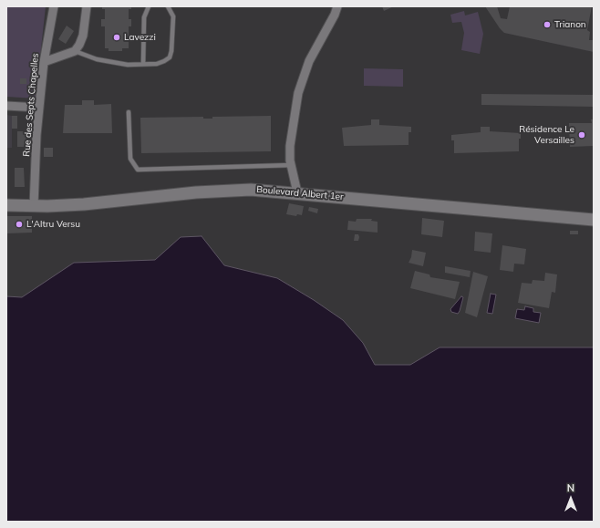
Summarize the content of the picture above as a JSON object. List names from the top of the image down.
{
  "streets": {
    "main road": ["Boulevard Albert 1er"],
    "street": ["Rue des Septs Chapelles"]
  },
  "crossings": [
    ["Rue des Septs Chapelles", "Boulevard Albert 1er"]
  ],
  "places": [
    "Trianon",
    "Lavezzi",
    "Résidence Le Versailles",
    "L'Altru Versu"
  ],
  "north": "top"
}
